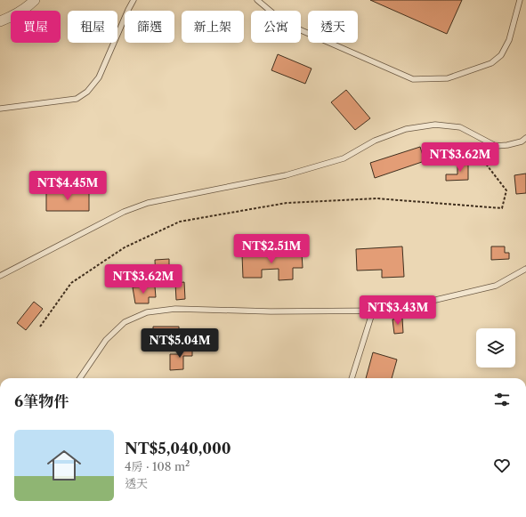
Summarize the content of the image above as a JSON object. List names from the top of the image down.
{
  "page": {
    "chip": [
      "買屋",
      "租屋",
      "篩選",
      "新上架",
      "公寓",
      "透天"
    ],
    "price": [
      "NT$3.62M",
      "NT$4.45M",
      "NT$2.51M",
      "NT$3.62M",
      "NT$3.43M",
      "NT$5.04M"
    ],
    "heading": "6筆物件",
    "list": [
      {
        "name": "NT$5,040,000",
        "note": "4房 · 108 m² · 透天"
      }
    ]
  }
}
